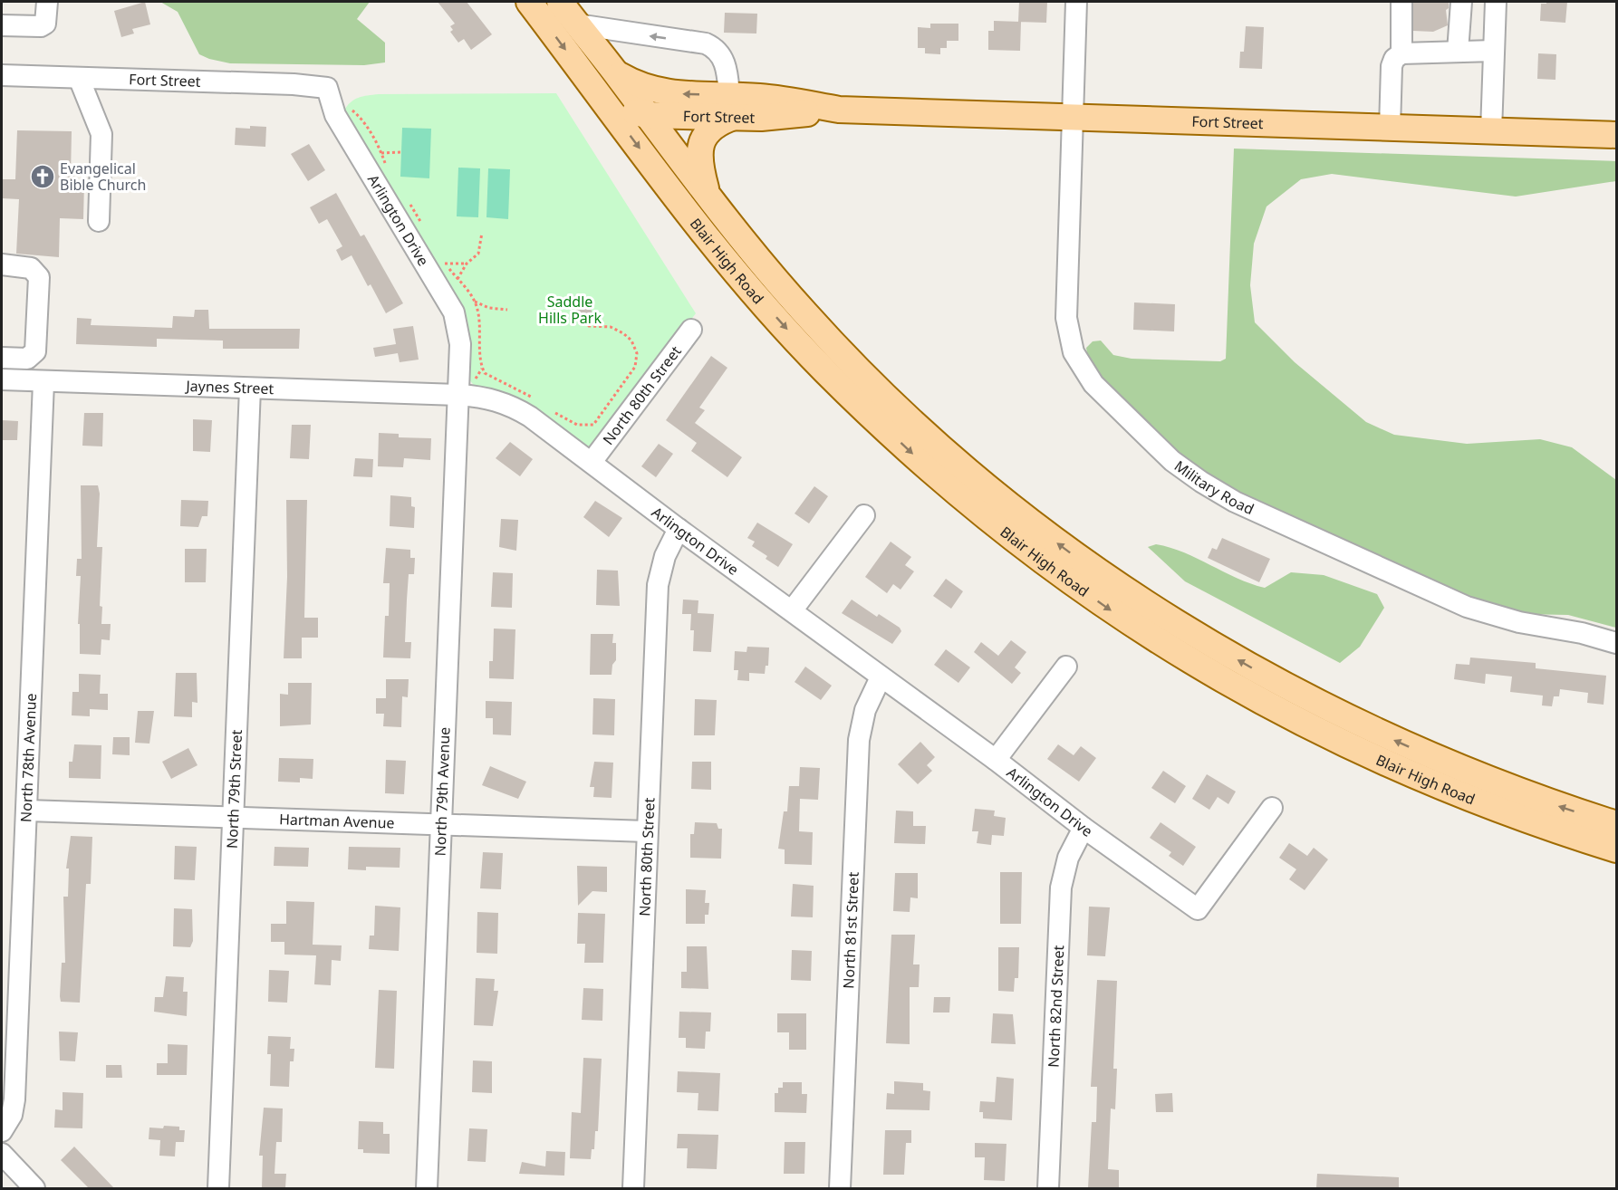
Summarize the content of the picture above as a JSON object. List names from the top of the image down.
{
  "streets": {
    "main road": ["Fort Street", "Blair High Road"],
    "street": [
      "Arlington Drive",
      "Jaynes Street",
      "North 80th Street",
      "Military Road",
      "North 78th Avenue",
      "North 79th Street",
      "North 79th Avenue",
      "Hartman Avenue",
      "North 81st Street",
      "North 82nd Street"
    ]
  },
  "crossings": [
    ["Fort Street", "Arlington Drive"],
    ["Fort Street", "Blair High Road"],
    ["Fort Street", "Military Road"],
    ["Arlington Drive", "Jaynes Street"],
    ["Arlington Drive", "North 80th Street"],
    ["Arlington Drive", "North 79th Avenue"],
    ["Arlington Drive", "North 81st Street"],
    ["Arlington Drive", "North 82nd Street"],
    ["Jaynes Street", "North 78th Avenue"],
    ["Jaynes Street", "North 79th Street"],
    ["Jaynes Street", "North 79th Avenue"],
    ["North 80th Street", "Hartman Avenue"],
    ["North 78th Avenue", "Hartman Avenue"],
    ["North 79th Street", "Hartman Avenue"],
    ["North 79th Avenue", "Hartman Avenue"]
  ],
  "parks": ["Saddle Hills Park"],
  "places": {
    "church": ["Evangelical Bible Church"]
  }
}
